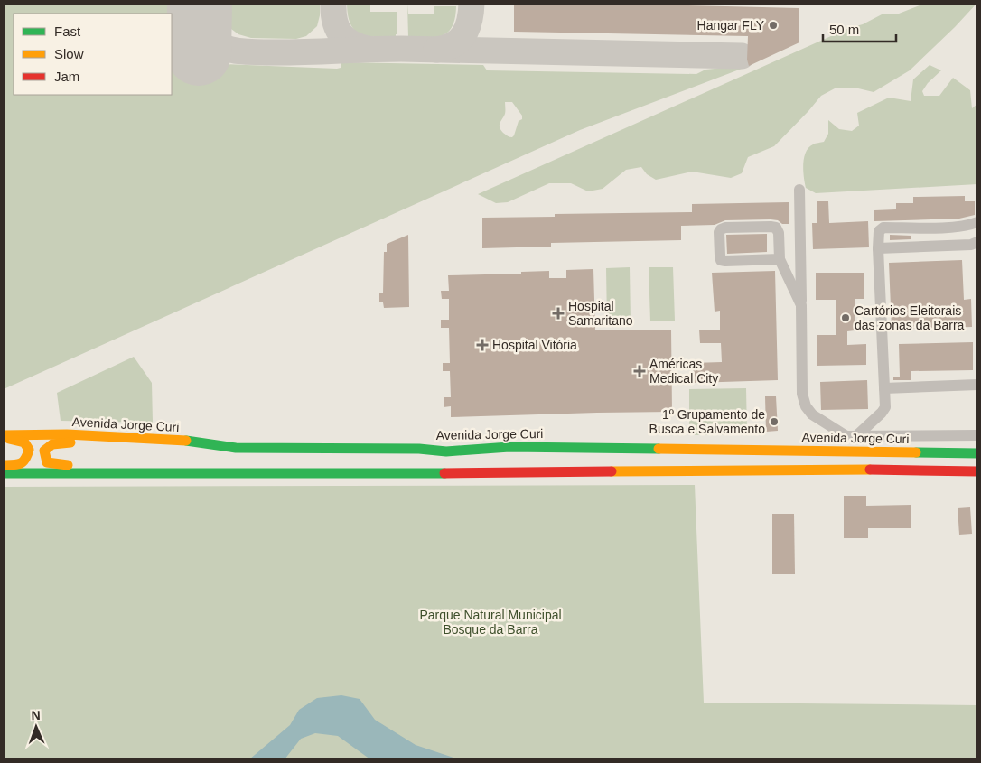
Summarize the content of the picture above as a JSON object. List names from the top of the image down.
{
  "streets": {
    "street": ["Avenida Jorge Curi"]
  },
  "parks": ["Parque Natural Municipal Bosque da Barra"],
  "places": {
    "other": ["Hangar FLY", "Cartórios Eleitorais das zonas da Barra", "1º Grupamento de Busca e Salvamento"],
    "health": ["Hospital Samaritano", "Hospital Vitória", "Américas Medical City"]
  },
  "legend": ["Fast", "Slow", "Jam"],
  "scale_bar": "50 m",
  "north": "top"
}
